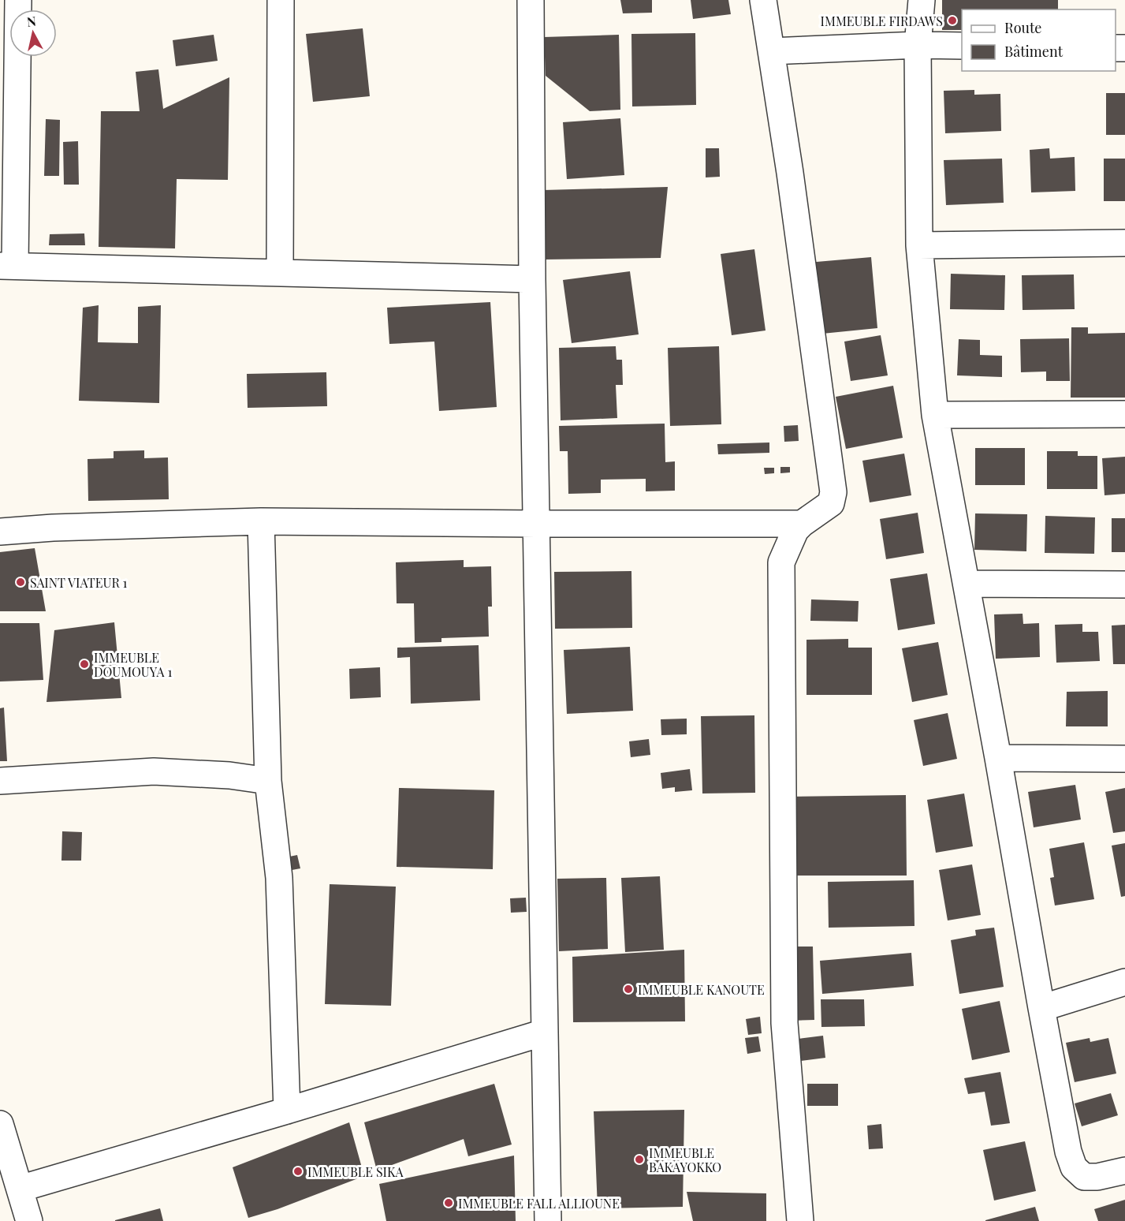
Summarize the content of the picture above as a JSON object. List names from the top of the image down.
{
  "places": [
    "IMMEUBLE FIRDAWS",
    "SAINT VIATEUR 1",
    "IMMEUBLE DOUMOUYA 1",
    "IMMEUBLE KANOUTE",
    "IMMEUBLE BAKAYOKKO",
    "IMMEUBLE SIKA",
    "IMMEUBLE FALL ALLIOUNE"
  ],
  "legend": ["Route", "Bâtiment"],
  "north": "top"
}
